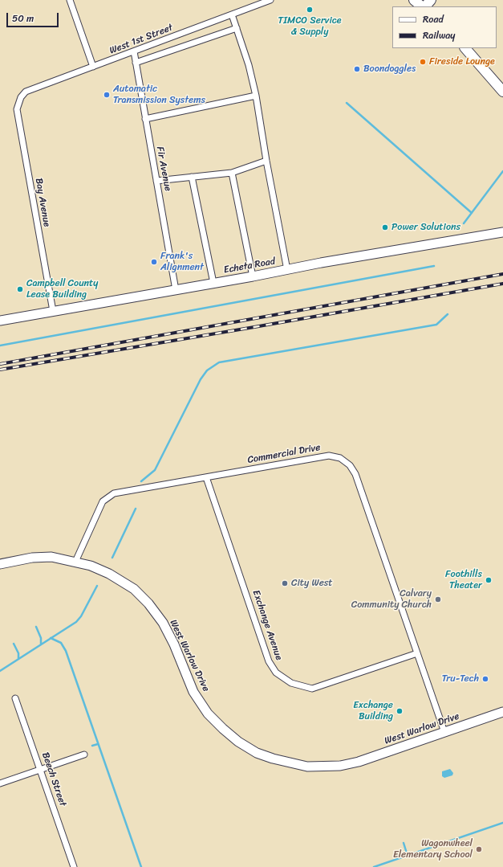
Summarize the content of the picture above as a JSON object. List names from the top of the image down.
{
  "streets": {
    "street": [
      "West 1st Street",
      "Fir Avenue",
      "Bay Avenue",
      "Echeta Road",
      "Commercial Drive",
      "Exchange Avenue",
      "West Warlow Drive",
      "Beech Street"
    ]
  },
  "crossings": [
    ["West 1st Street", "Fir Avenue"],
    ["West 1st Street", "Bay Avenue"],
    ["Fir Avenue", "Echeta Road"],
    ["Bay Avenue", "Echeta Road"],
    ["Commercial Drive", "Exchange Avenue"],
    ["Commercial Drive", "West Warlow Drive"]
  ],
  "places": [
    "TIMCO Service & Supply",
    "Fireside Lounge",
    "Boondoggles",
    "Automatic Transmission Systems",
    "Power Solutions",
    "Frank's Alignment",
    "Campbell County Lease Building",
    "Foothills Theater",
    "City West",
    "Calvary Community Church",
    "Tru-Tech",
    "Exchange Building",
    "Wagonwheel Elementary School"
  ],
  "legend": ["Road", "Railway"],
  "scale_bar": "50 m"
}
